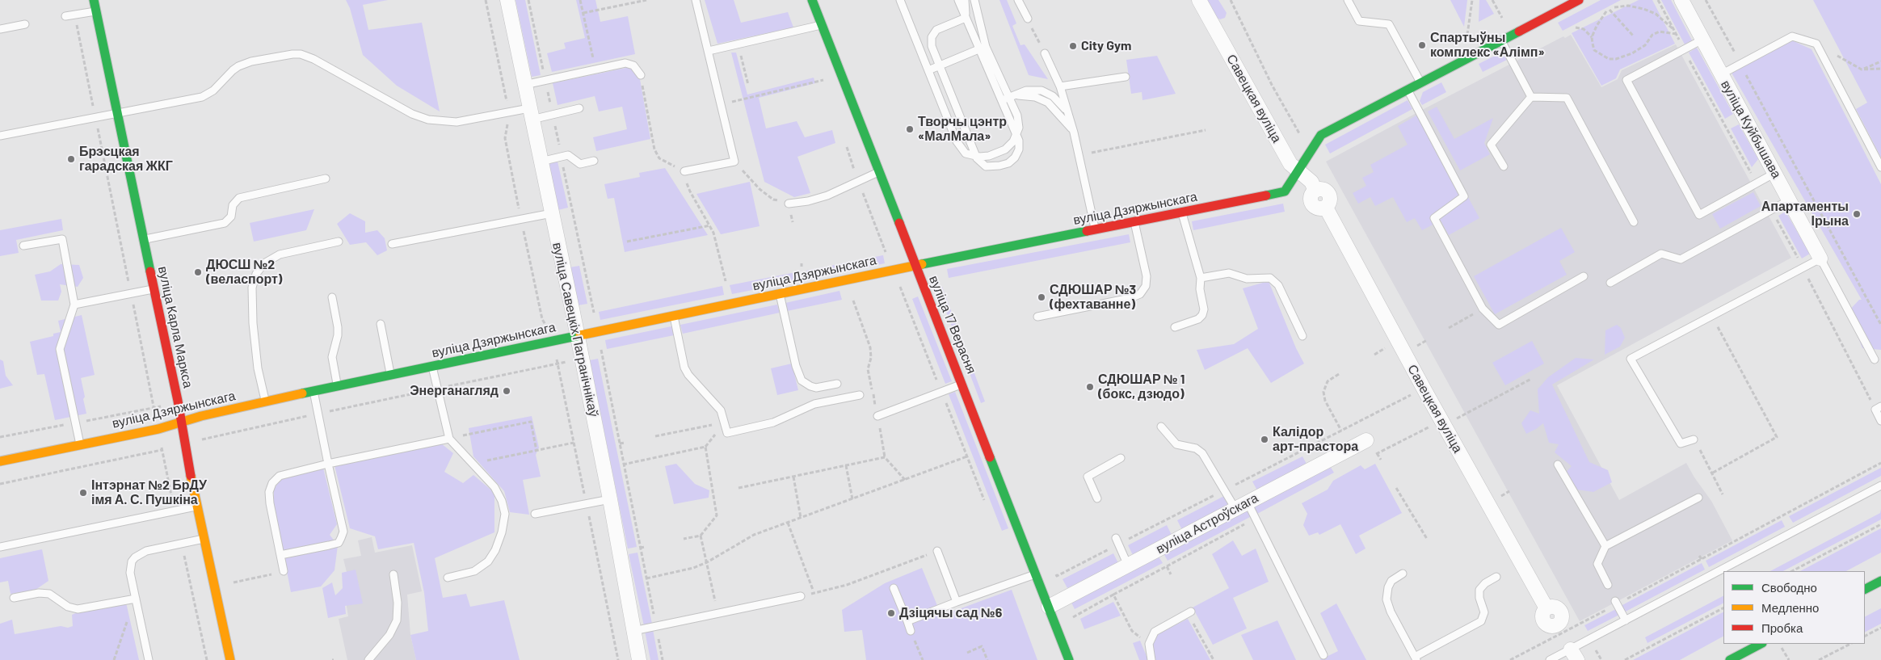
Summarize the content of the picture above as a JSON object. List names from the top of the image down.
{
  "streets": {
    "street": [
      "Савецкая вуліца",
      "вуліца Куйбышава",
      "вуліца Дзяржынскага",
      "вуліца 17 Верасня",
      "вуліца Карла Маркса",
      "вуліца Савецкіх Пагранічнікаў",
      "вуліца Астроўскага"
    ]
  },
  "crossings": [
    ["Савецкая вуліца", "вуліца Дзяржынскага"],
    ["вуліца Дзяржынскага", "вуліца 17 Верасня"],
    ["вуліца Дзяржынскага", "вуліца Карла Маркса"],
    ["вуліца Дзяржынскага", "вуліца Савецкіх Пагранічнікаў"],
    ["вуліца 17 Верасня", "вуліца Астроўскага"]
  ],
  "places": [
    "Спартыўны комплекс «Алімп»",
    "City Gym",
    "Творчы цэнтр «МалМала»",
    "Брэсцкая гарадская ЖКГ",
    "Апартаменты Ірына",
    "ДЮСШ №2 (веласпорт)",
    "СДЮШАР №3 (фехтаванне)",
    "СДЮШАР № 1 (бокс, дзюдо)",
    "Энерганагляд",
    "Калідор арт-прастора",
    "Інтэрнат №2 БрДУ імя А. С. Пушкіна",
    "Дзіцячы сад №6"
  ],
  "legend": ["Свободно", "Медленно", "Пробка"]
}
